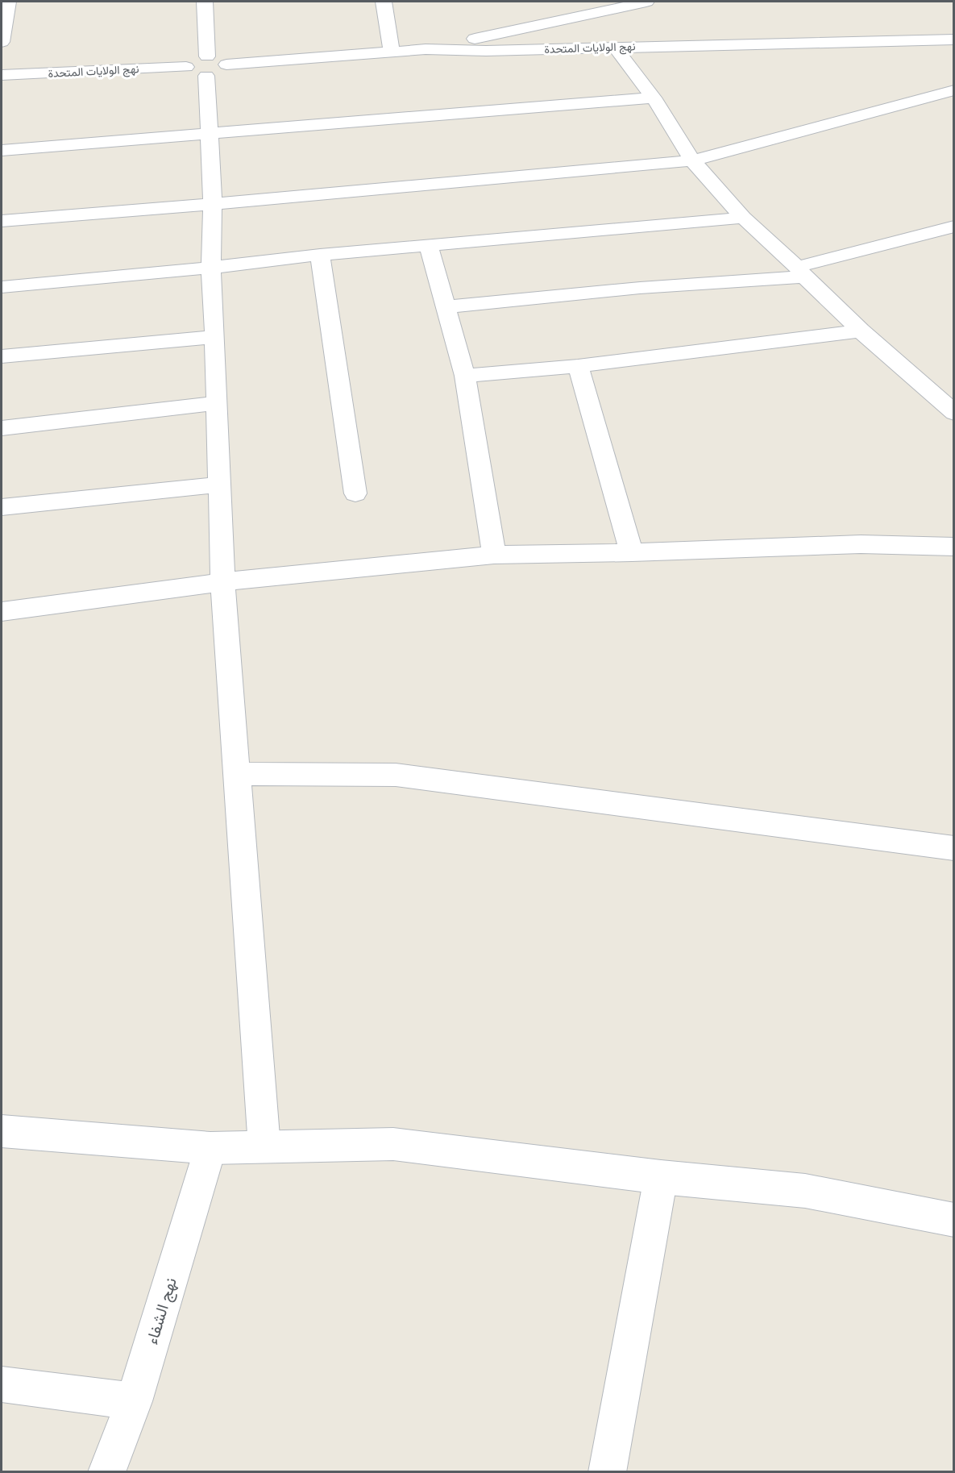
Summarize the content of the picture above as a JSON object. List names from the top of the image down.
{
  "streets": {
    "street": ["نهج الولايات المتحدة", "نهج الشفاء"]
  }
}
